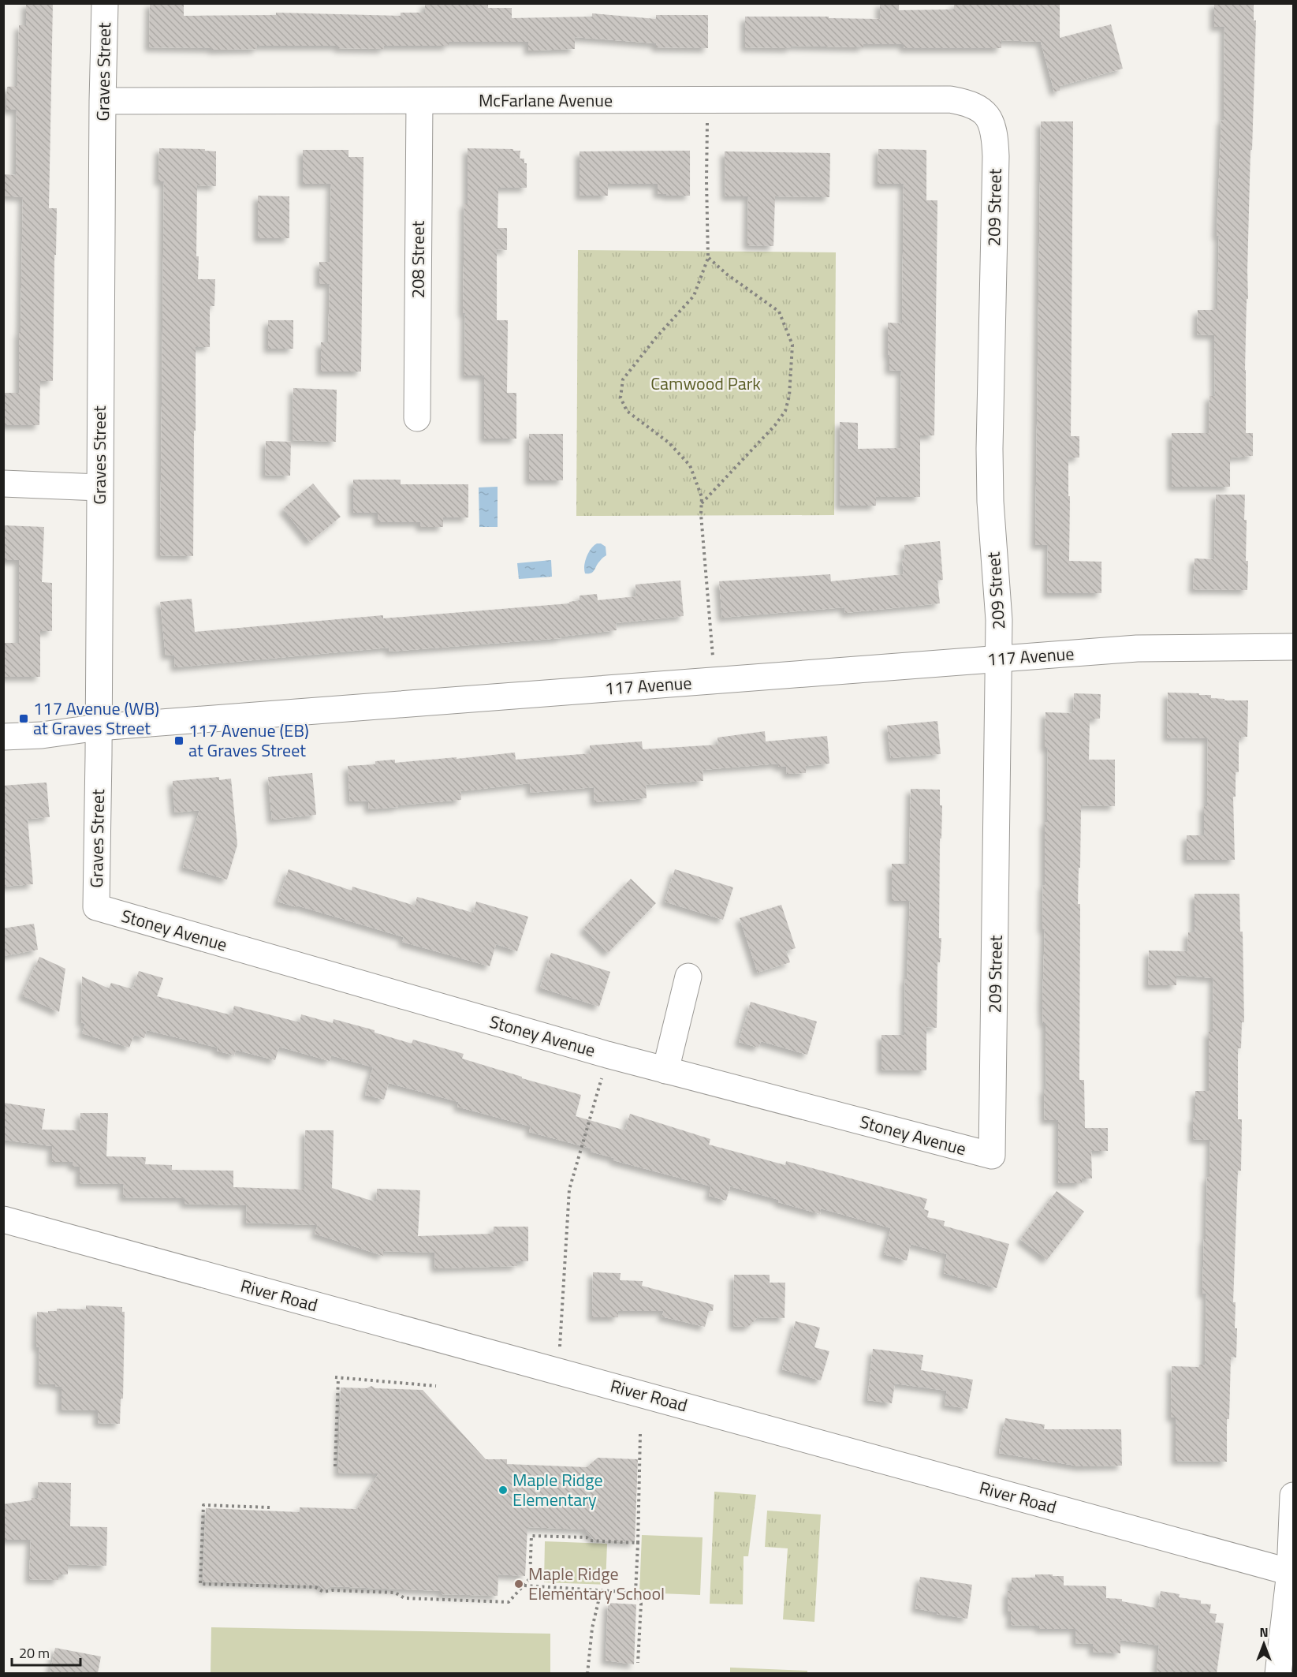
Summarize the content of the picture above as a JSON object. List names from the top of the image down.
{
  "streets": {
    "street": [
      "Graves Street",
      "McFarlane Avenue",
      "209 Street",
      "208 Street",
      "117 Avenue",
      "Stoney Avenue",
      "River Road"
    ]
  },
  "crossings": [
    ["Graves Street", "McFarlane Avenue"],
    ["Graves Street", "117 Avenue"],
    ["Graves Street", "Stoney Avenue"],
    ["McFarlane Avenue", "209 Street"],
    ["McFarlane Avenue", "208 Street"],
    ["209 Street", "117 Avenue"],
    ["209 Street", "Stoney Avenue"]
  ],
  "parks": ["Camwood Park"],
  "places": {
    "transit": ["117 Avenue (WB) at Graves Street", "117 Avenue (EB) at Graves Street"],
    "other": ["Maple Ridge Elementary", "Maple Ridge Elementary School"]
  },
  "scale_bar": "20 m",
  "north": "top"
}
